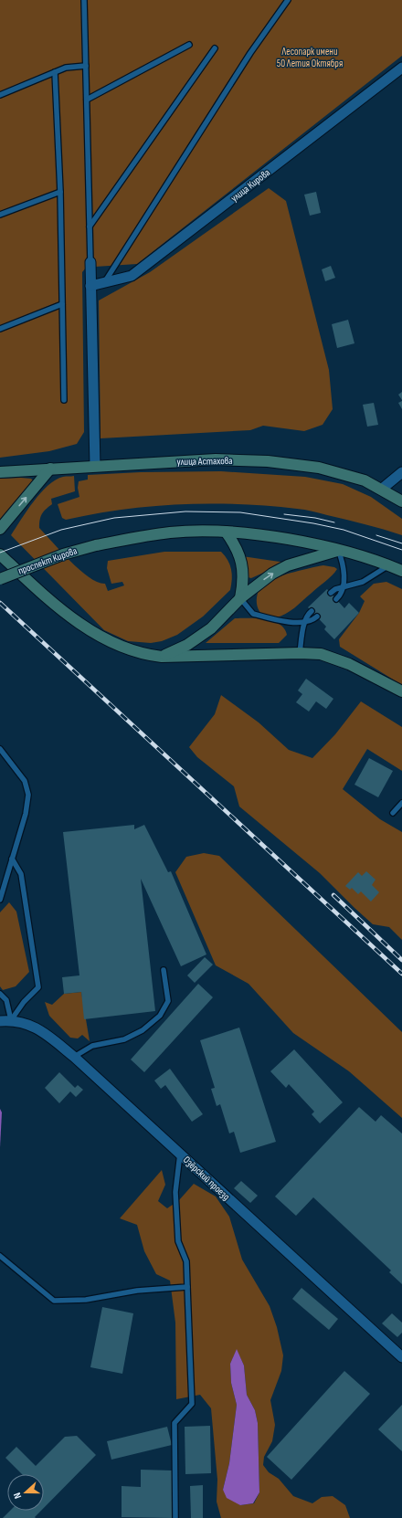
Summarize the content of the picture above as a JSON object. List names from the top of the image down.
{
  "streets": {
    "main road": ["улица Астахова", "проспект Кирова"],
    "street": ["улица Кирова", "Озёрский проезд"]
  },
  "parks": ["Лесопарк имени 50 Летия Октября"],
  "north": "left"
}
